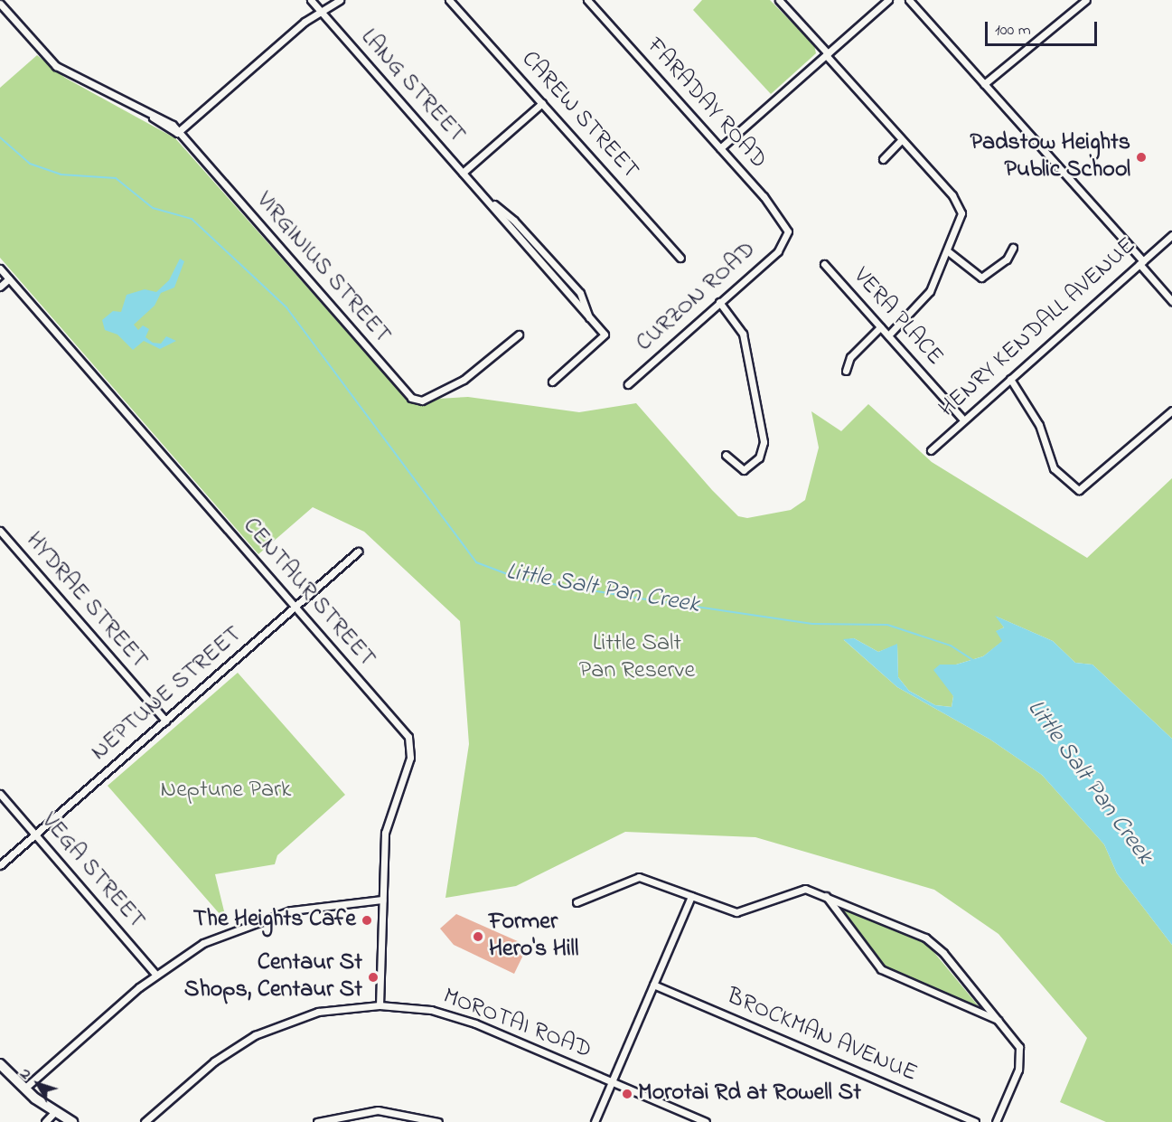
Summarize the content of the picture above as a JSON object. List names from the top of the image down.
{
  "streets": {
    "street": [
      "LANG STREET",
      "FARADAY ROAD",
      "CAREW STREET",
      "VIRGINIUS STREET",
      "CURZON ROAD",
      "VERA PLACE",
      "HENRY KENDALL AVENUE",
      "CENTAUR STREET",
      "HYDRAE STREET",
      "NEPTUNE STREET",
      "VEGA STREET",
      "MOROTAI ROAD",
      "BROCKMAN AVENUE"
    ]
  },
  "crossings": [
    ["FARADAY ROAD", "CURZON ROAD"],
    ["VERA PLACE", "HENRY KENDALL AVENUE"],
    ["CENTAUR STREET", "NEPTUNE STREET"],
    ["CENTAUR STREET", "MOROTAI ROAD"],
    ["HYDRAE STREET", "NEPTUNE STREET"],
    ["NEPTUNE STREET", "VEGA STREET"]
  ],
  "water": ["Little Salt Pan Creek"],
  "parks": ["Little Salt Pan Reserve", "Neptune Park"],
  "places": [
    "Padstow Heights Public School",
    "The Heights Cafe",
    "Former Hero's Hill",
    "Centaur St Shops, Centaur St",
    "Morotai Rd at Rowell St"
  ],
  "scale_bar": "100 m",
  "north": "top left"
}
